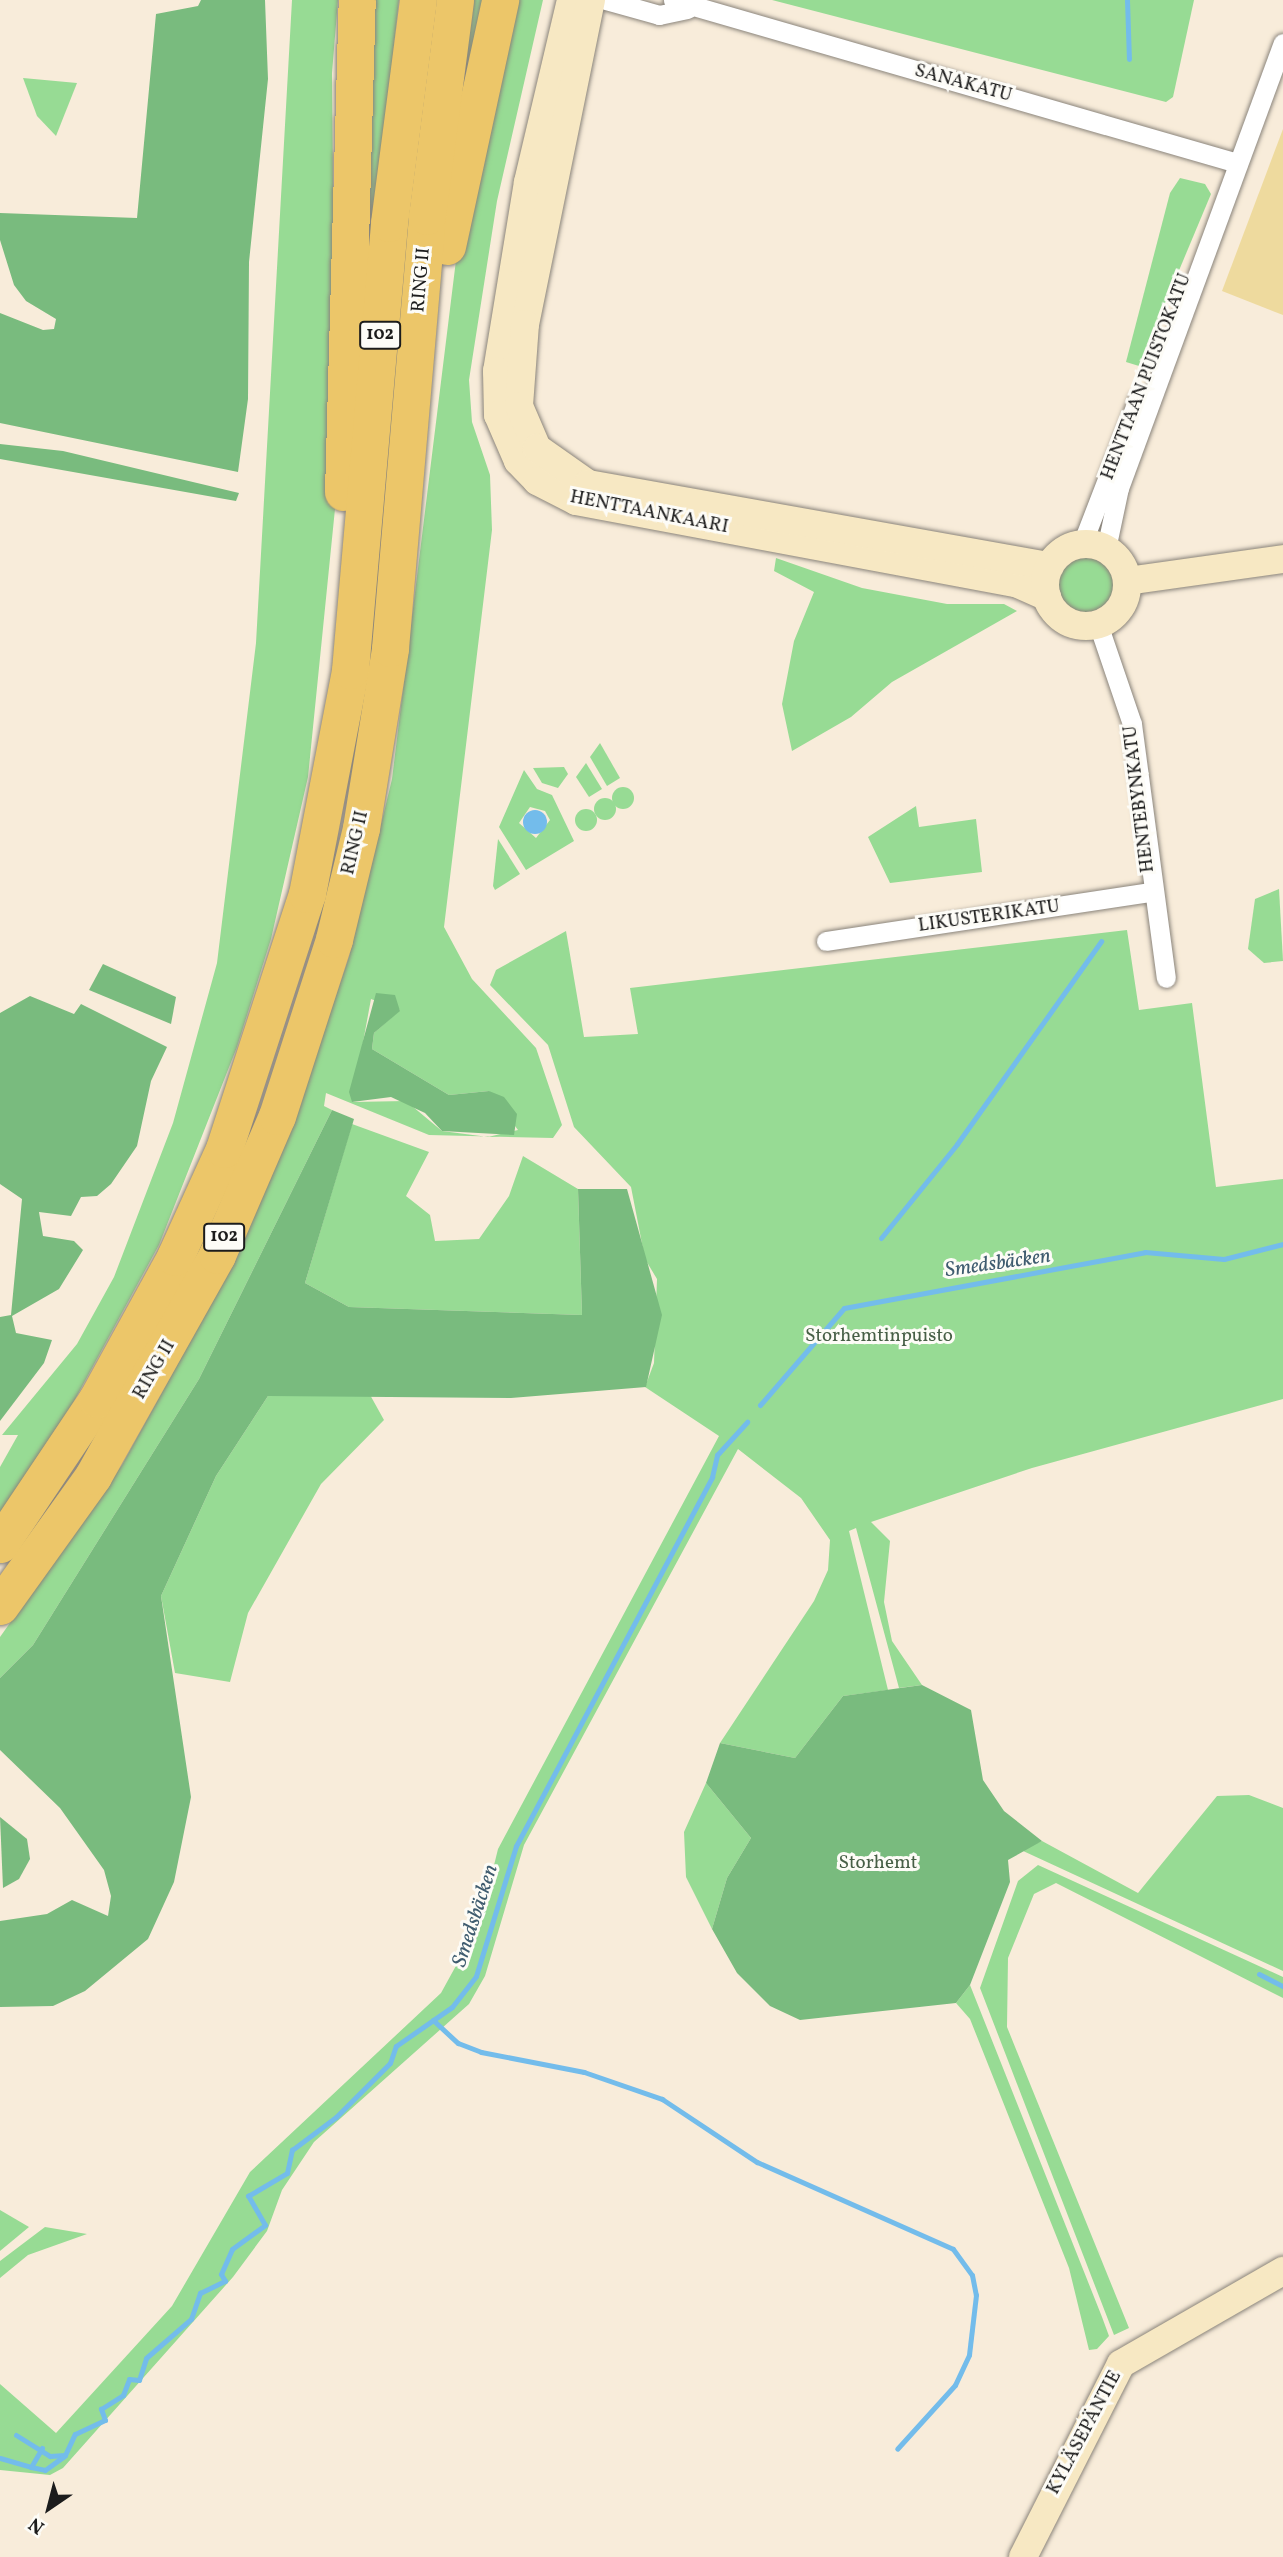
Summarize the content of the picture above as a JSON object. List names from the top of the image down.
{
  "streets": {
    "highway": ["RING II", "102"],
    "main road": ["HENTTAANKAARI", "KYLÄSEPÄNTIE"],
    "street": [
      "SANAKATU",
      "HENTTAAN PUISTOKATU",
      "HENTEBYNKATU",
      "LIKUSTERIKATU"
    ]
  },
  "crossings": [
    ["SANAKATU", "HENTTAAN PUISTOKATU"],
    ["HENTTAAN PUISTOKATU", "HENTTAANKAARI"],
    ["HENTTAAN PUISTOKATU", "HENTEBYNKATU"],
    ["HENTTAANKAARI", "HENTEBYNKATU"],
    ["HENTEBYNKATU", "LIKUSTERIKATU"]
  ],
  "water": ["Smedsbäcken"],
  "parks": ["Storhemtinpuisto", "Storhemt"],
  "north": "bottom left"
}
